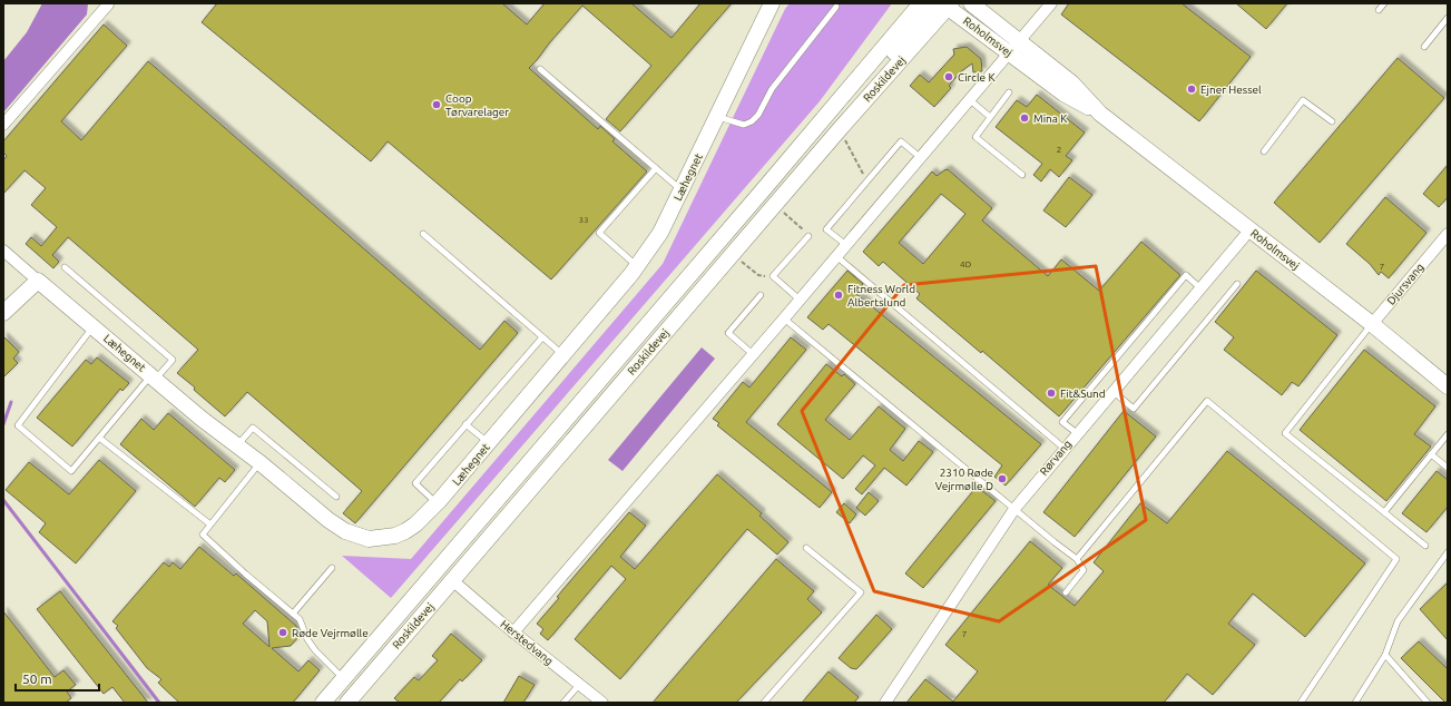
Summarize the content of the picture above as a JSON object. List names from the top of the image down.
{
  "streets": {
    "street": [
      "Roholmsvej",
      "Roskildevej",
      "Læhegnet",
      "Djursvang",
      "Rørvang",
      "Herstedvang"
    ]
  },
  "crossings": [
    ["Roholmsvej", "Roskildevej"],
    ["Roholmsvej", "Djursvang"],
    ["Roholmsvej", "Rørvang"],
    ["Roskildevej", "Herstedvang"]
  ],
  "places": [
    "Circle K",
    "Ejner Hessel",
    "Coop Tørvarelager",
    "Mina K",
    "Fitness World Albertslund",
    "Fit&Sund",
    "2310 Røde Vejrmølle D",
    "Røde Vejrmølle"
  ],
  "house_numbers": [
    "2",
    "33",
    "4D",
    "7",
    "7"
  ],
  "scale_bar": "50 m"
}
